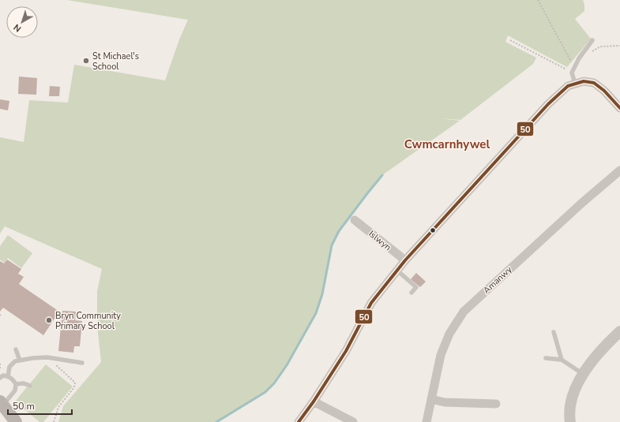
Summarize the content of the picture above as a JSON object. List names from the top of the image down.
{
  "streets": {
    "street": ["Islwyn", "Amanwy"]
  },
  "districts": ["Cwmcarnhywel"],
  "places": ["St Michael's School", "Bryn Community Primary School"],
  "lines": ["transit line 50"],
  "scale_bar": "50 m",
  "north": "bottom left"
}
